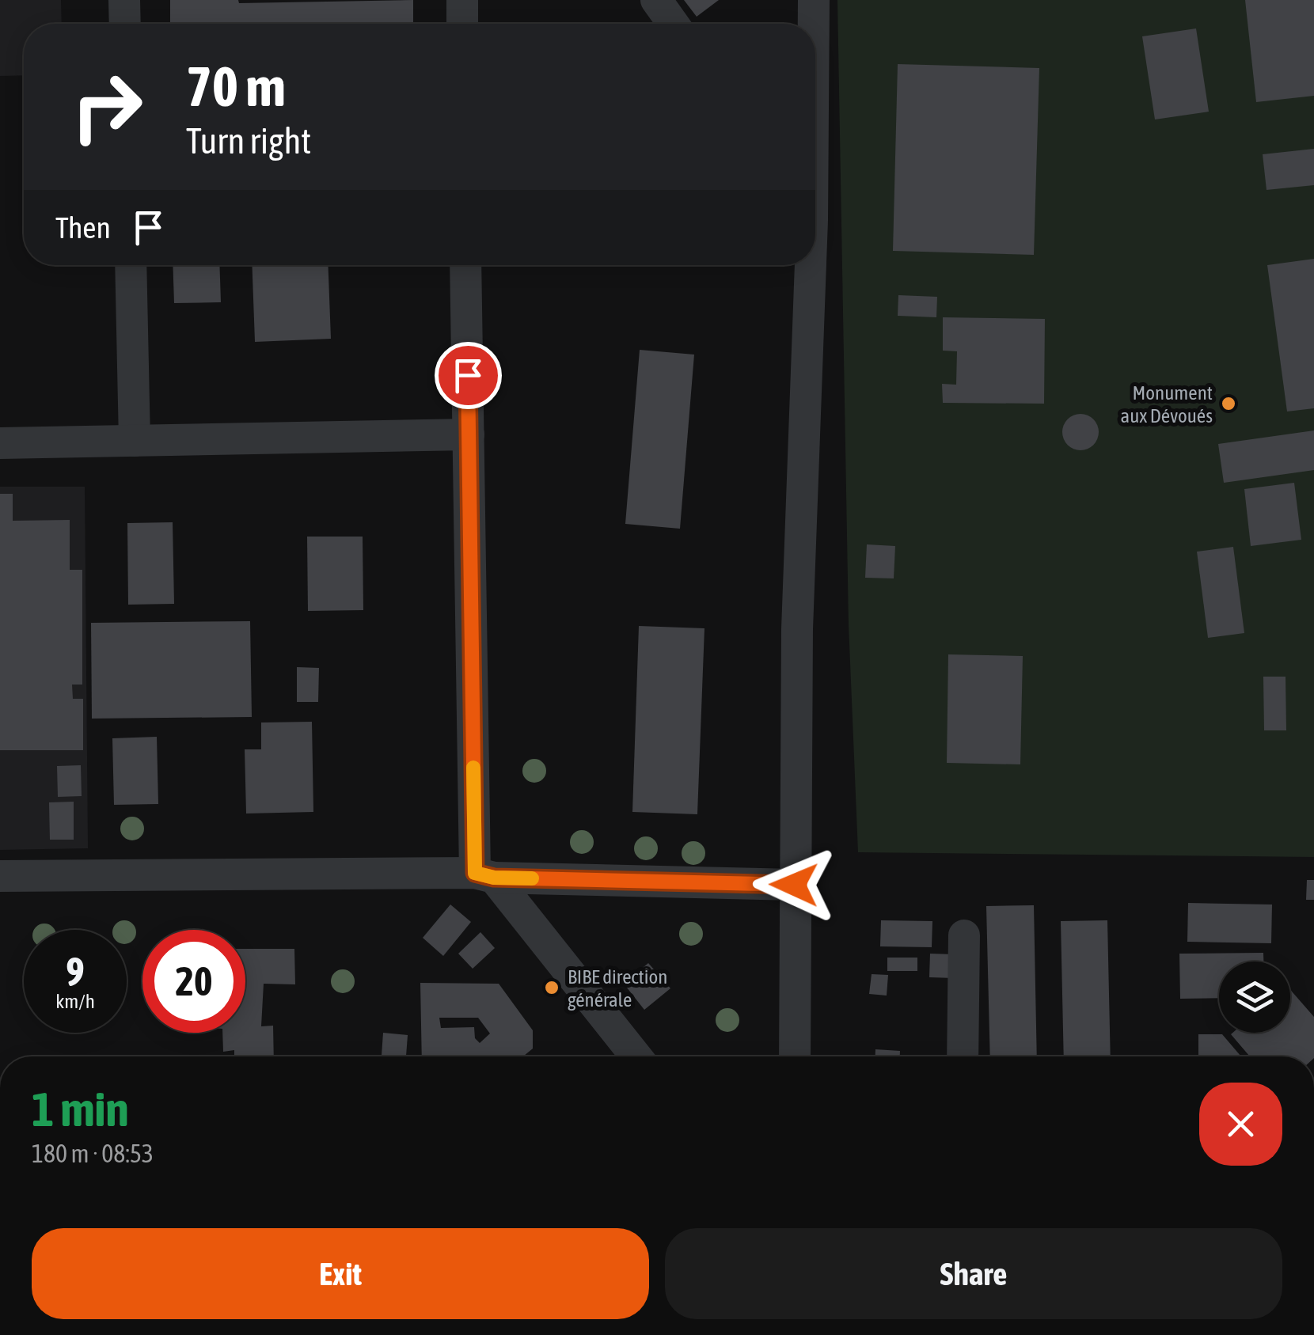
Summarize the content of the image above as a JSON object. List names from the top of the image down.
{
  "places": ["Monument aux Dévoués", "BIBE direction générale"],
  "page": {
    "turn": ["70 m", "Turn right"],
    "then": "Then",
    "speed": "9 km/h",
    "limit": "20",
    "heading": ["1 min", "180 m · 08:53"],
    "buttons": ["Exit", "Share"]
  }
}
